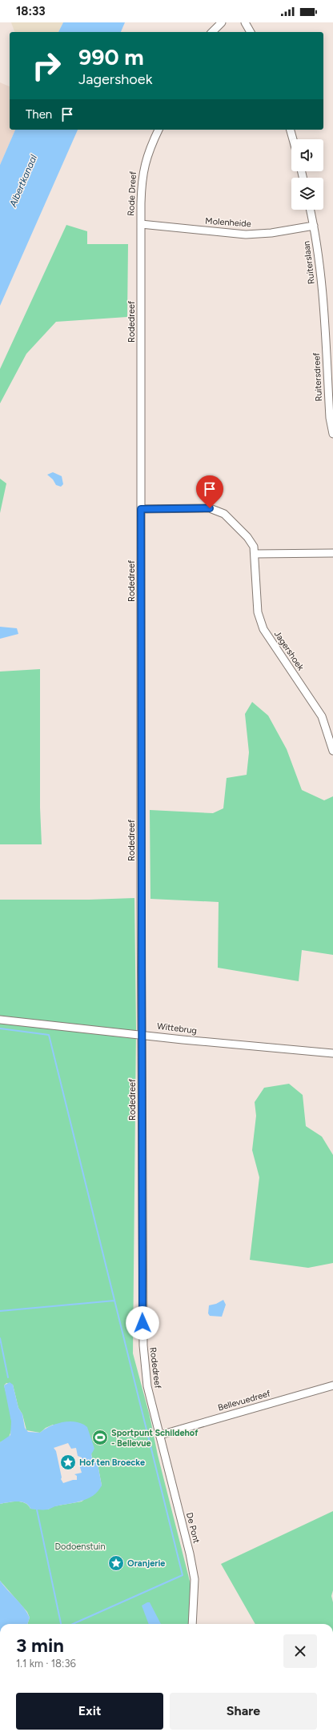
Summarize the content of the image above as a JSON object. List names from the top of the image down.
{
  "streets": {
    "street": [
      "Rode Dreef",
      "Molenheide",
      "Ruiterslaan",
      "Rodedreef",
      "Ruitersdreef",
      "Jagershoek",
      "Wittebrug",
      "Bellevuedreef",
      "De Pont"
    ]
  },
  "crossings": [
    ["Rode Dreef", "Molenheide"],
    ["Rode Dreef", "Rodedreef"],
    ["Molenheide", "Ruiterslaan"],
    ["Ruiterslaan", "Ruitersdreef"],
    ["Rodedreef", "Jagershoek"],
    ["Rodedreef", "Wittebrug"],
    ["Rodedreef", "Bellevuedreef"],
    ["Rodedreef", "De Pont"],
    ["Bellevuedreef", "De Pont"]
  ],
  "water": ["Albertkanaal"],
  "parks": ["Dodoenstuin"],
  "places": {
    "sports": ["Sportpunt Schildehof - Bellevue"],
    "place": ["Hof ten Broecke", "Oranjerie"]
  },
  "page": {
    "status": "18:33",
    "turn": ["990 m", "Jagershoek"],
    "then": "Then",
    "heading": ["3 min", "1.1 km · 18:36"],
    "buttons": ["Exit", "Share"]
  }
}
